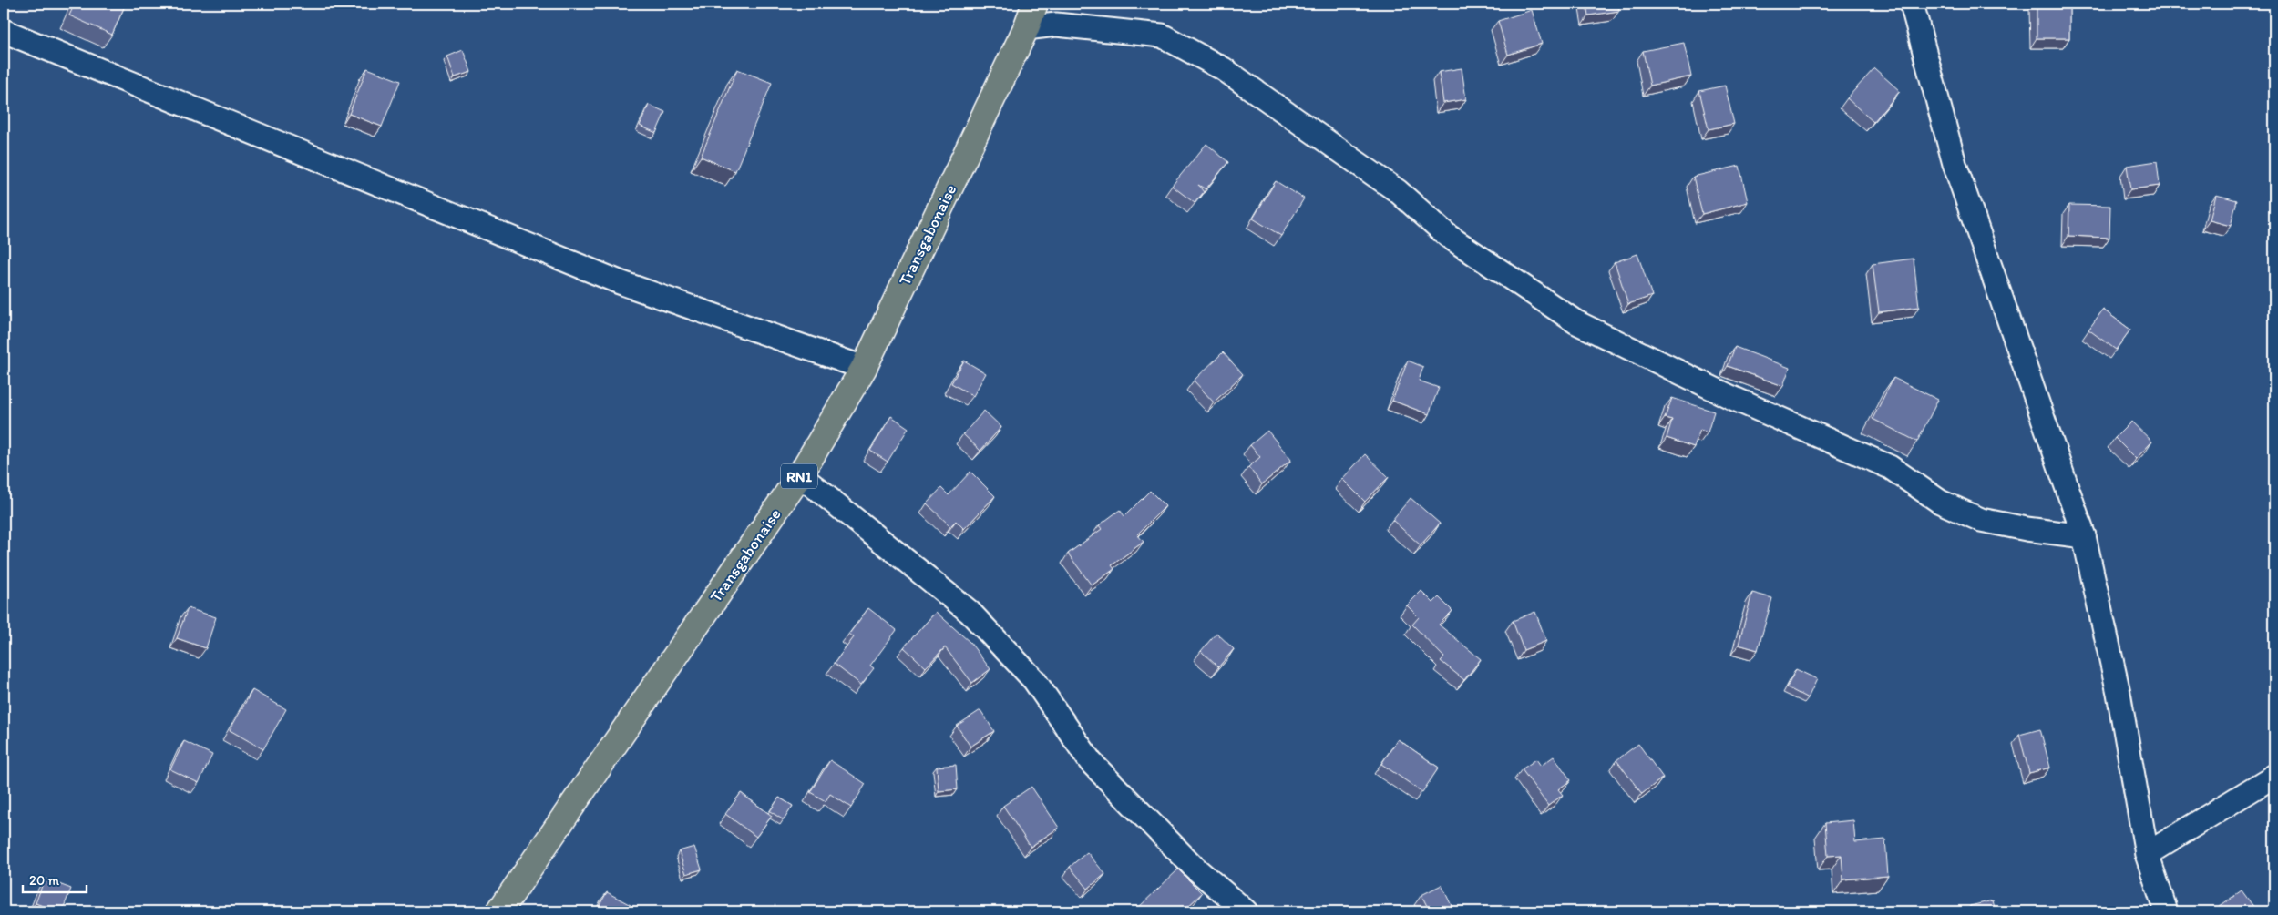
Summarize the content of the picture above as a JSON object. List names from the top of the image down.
{
  "streets": {
    "highway": ["Transgabonaise", "RN1"]
  },
  "scale_bar": "20 m"
}
